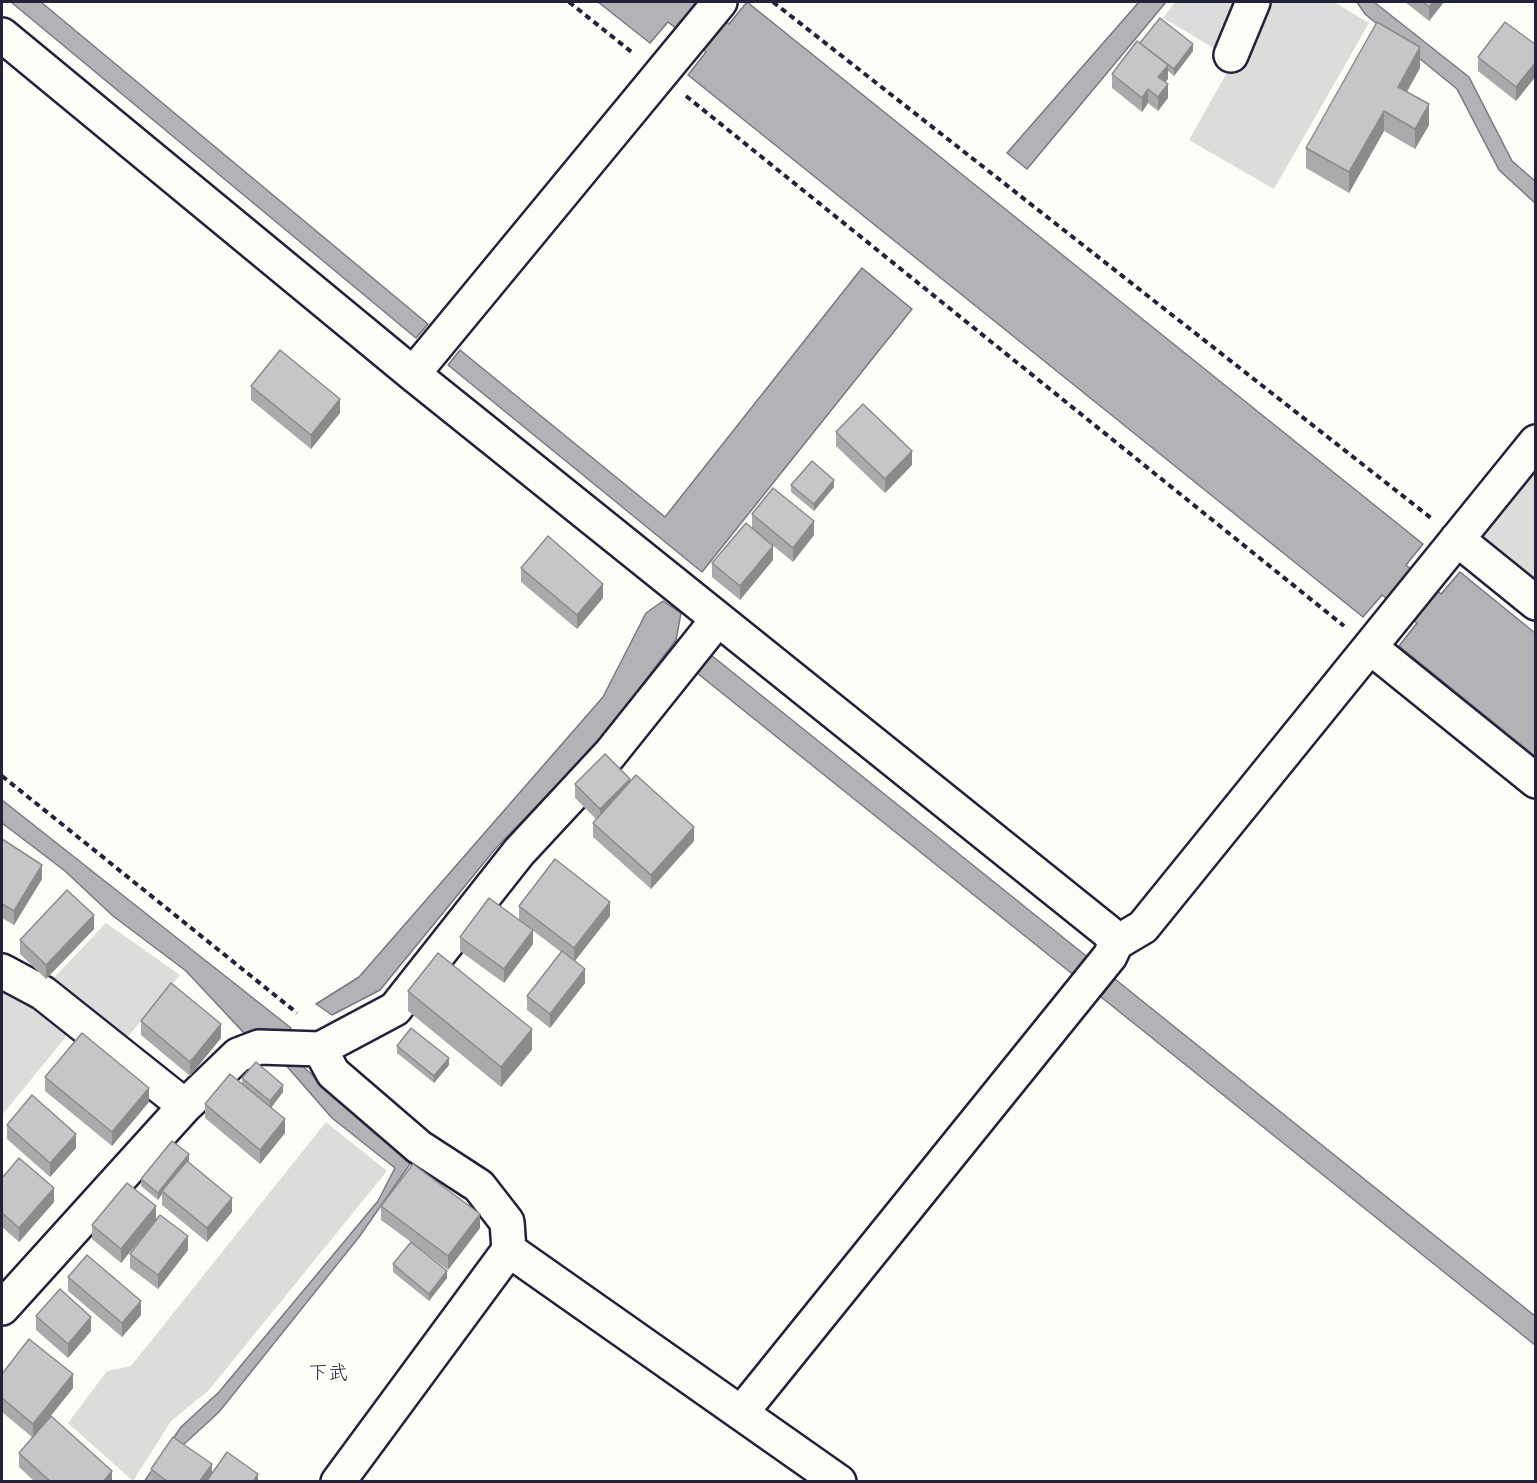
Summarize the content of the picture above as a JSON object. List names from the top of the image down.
{
  "districts": ["下武"]
}
